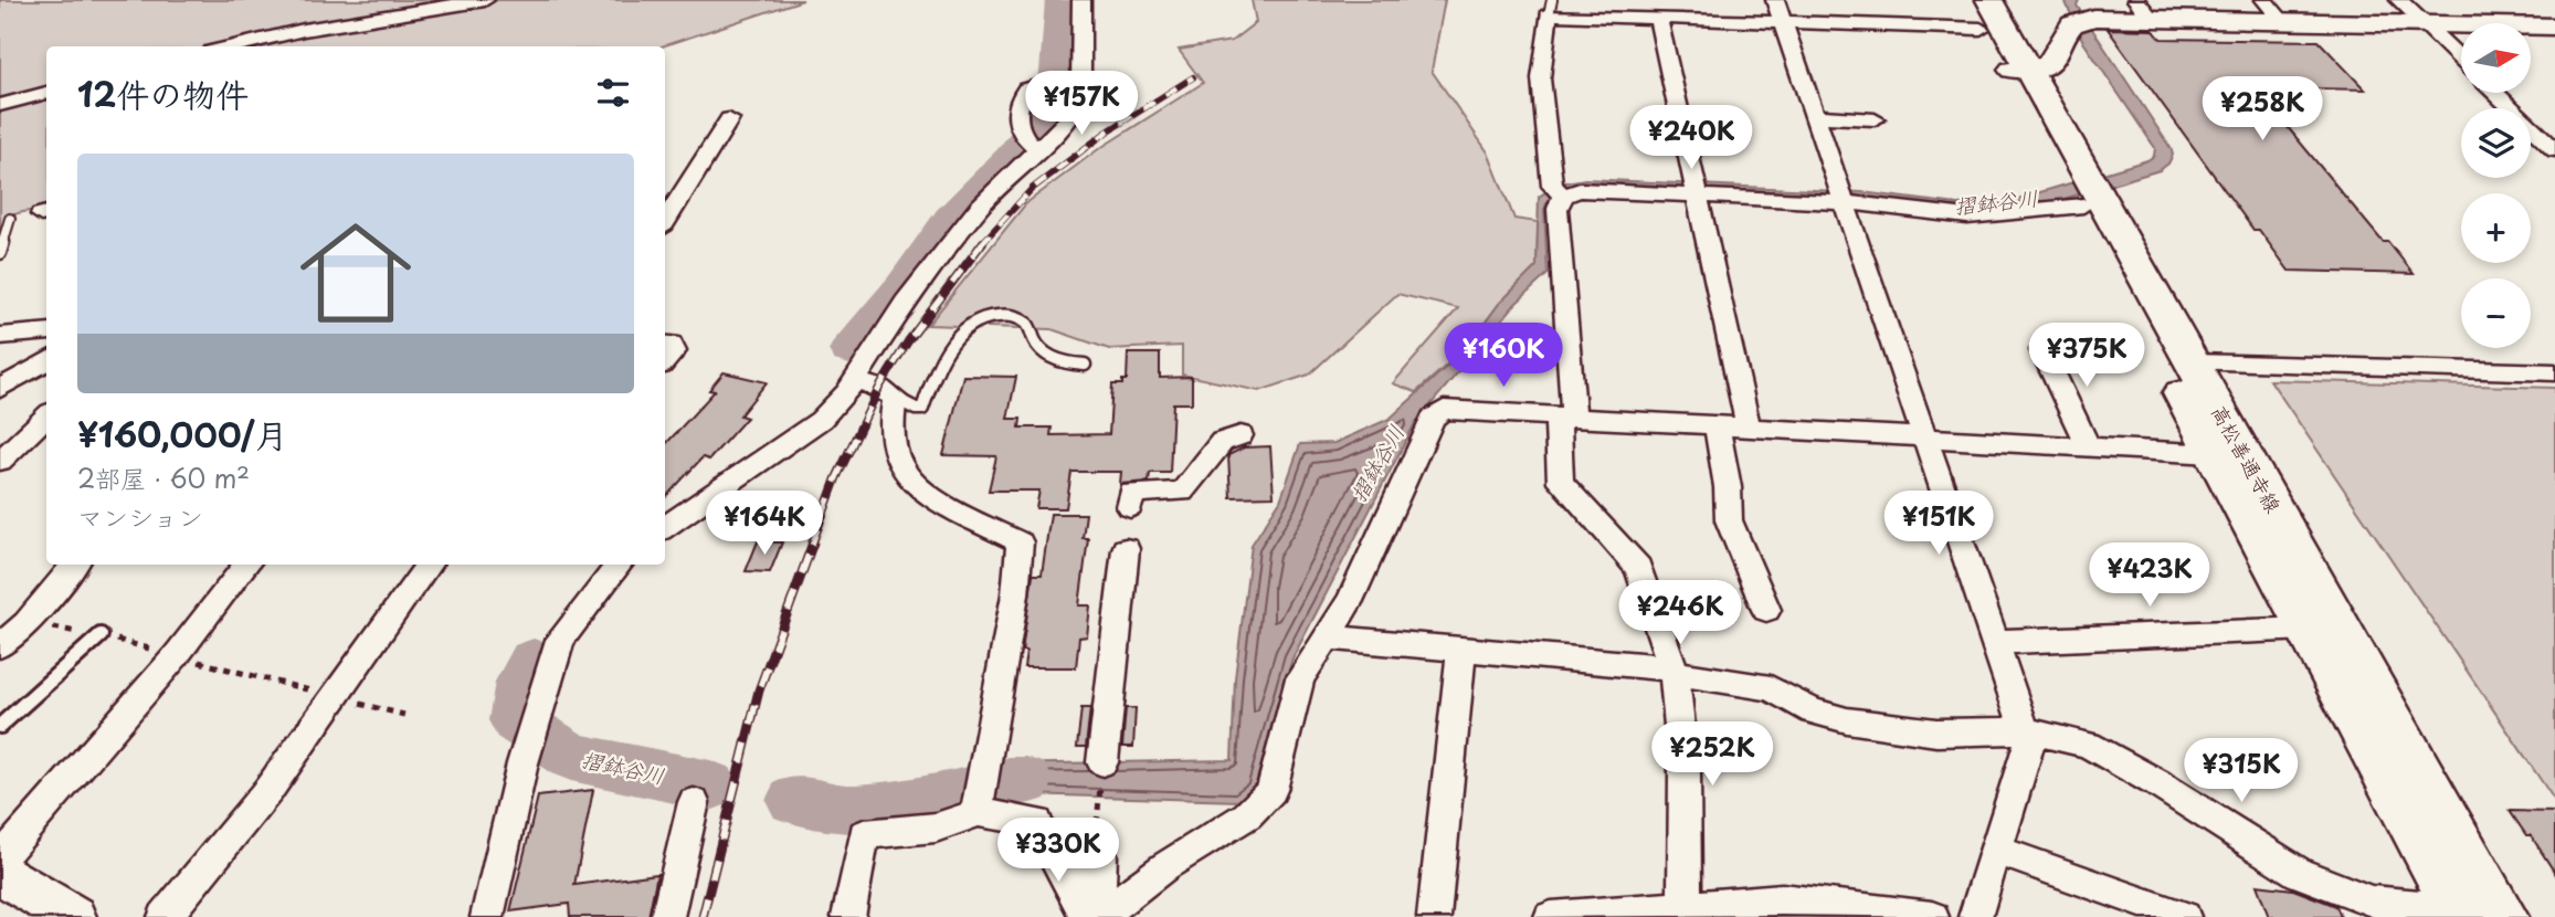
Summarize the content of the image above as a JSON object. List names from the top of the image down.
{
  "streets": {
    "main road": ["高松善通寺線"]
  },
  "water": ["摺鉢谷川"],
  "north": "right",
  "page": {
    "map_buttons": ["+", "−"],
    "heading": "12件の物件",
    "price": [
      "¥157K",
      "¥258K",
      "¥240K",
      "¥160K",
      "¥375K",
      "¥164K",
      "¥151K",
      "¥423K",
      "¥246K",
      "¥252K",
      "¥315K",
      "¥330K"
    ],
    "list": [
      {
        "name": "¥160,000/月",
        "note": "2部屋 · 60 m² · マンション"
      }
    ]
  }
}
